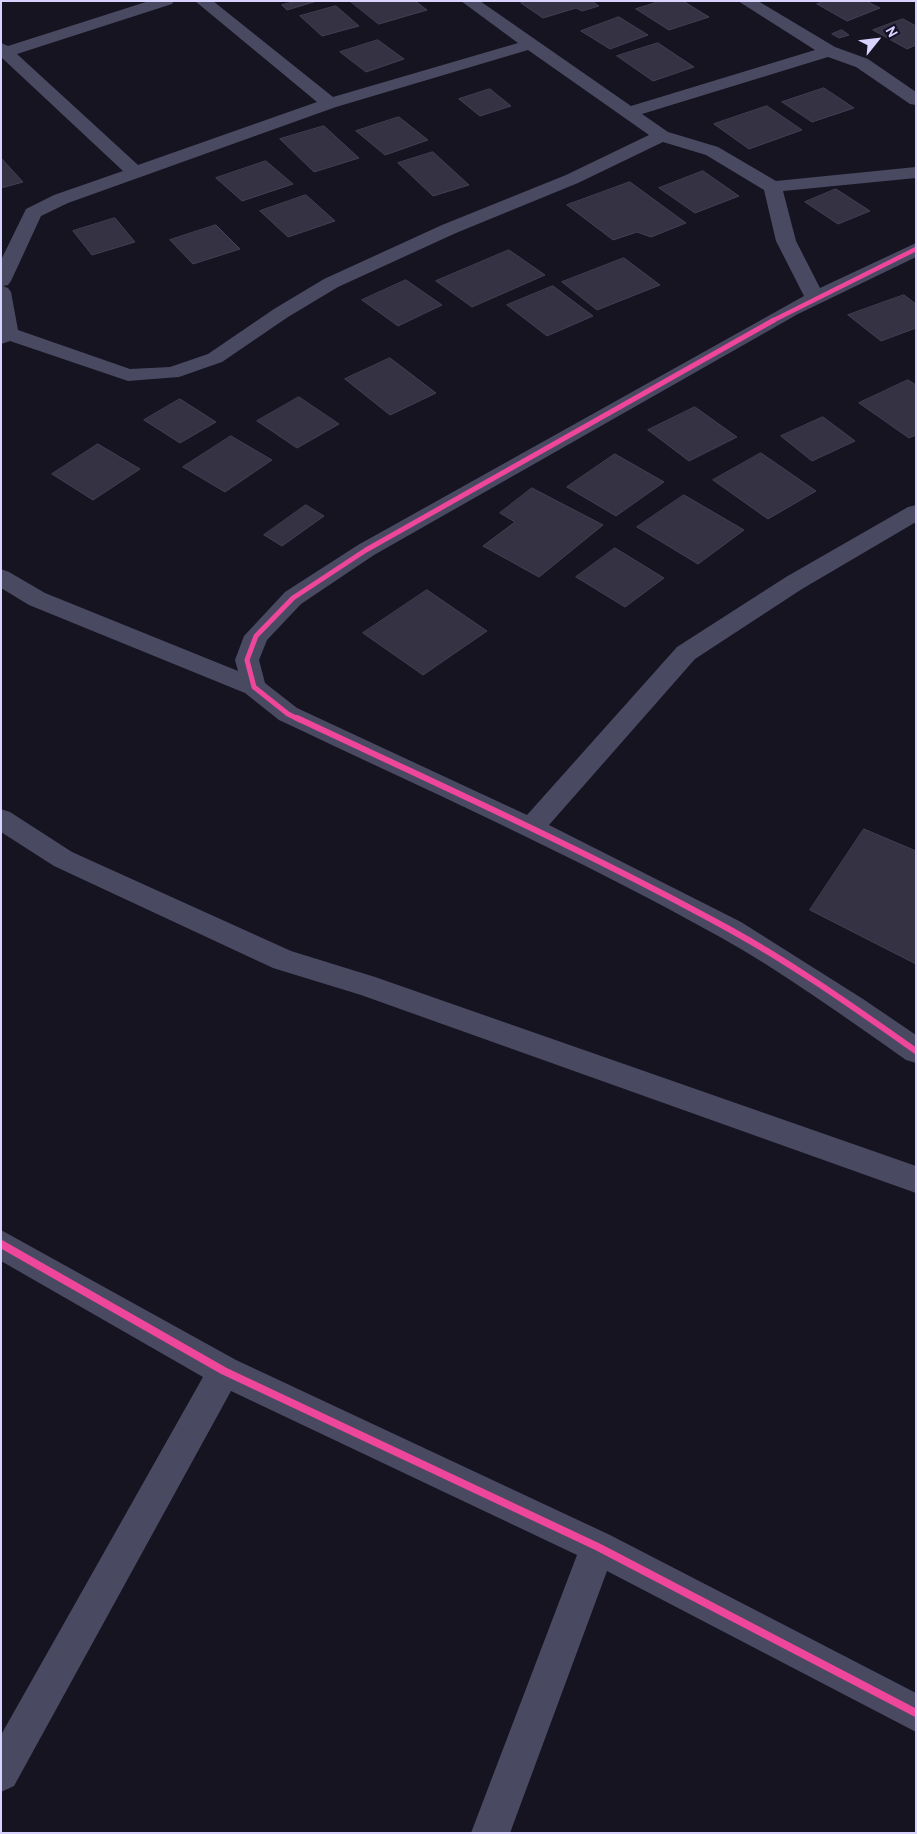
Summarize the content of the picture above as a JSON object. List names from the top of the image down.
{
  "north": "top right"
}
